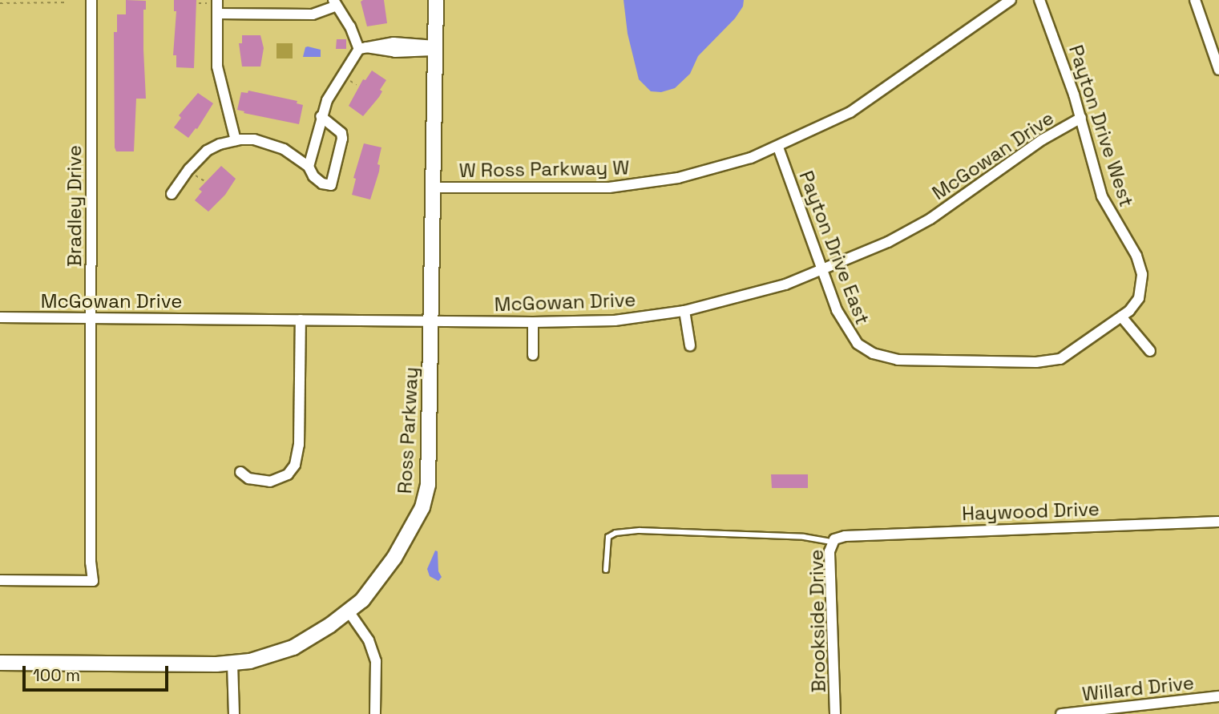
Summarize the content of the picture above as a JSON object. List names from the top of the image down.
{
  "streets": {
    "street": [
      "Payton Drive West",
      "McGowan Drive",
      "W Ross Parkway W",
      "Bradley Drive",
      "Payton Drive East",
      "Ross Parkway",
      "Haywood Drive",
      "Brookside Drive",
      "Willard Drive"
    ]
  },
  "crossings": [
    ["Payton Drive West", "McGowan Drive"],
    ["Payton Drive West", "Payton Drive East"],
    ["McGowan Drive", "Bradley Drive"],
    ["McGowan Drive", "Payton Drive East"],
    ["McGowan Drive", "Ross Parkway"],
    ["W Ross Parkway W", "Payton Drive East"],
    ["W Ross Parkway W", "Ross Parkway"],
    ["Haywood Drive", "Brookside Drive"]
  ],
  "scale_bar": "100 m"
}
